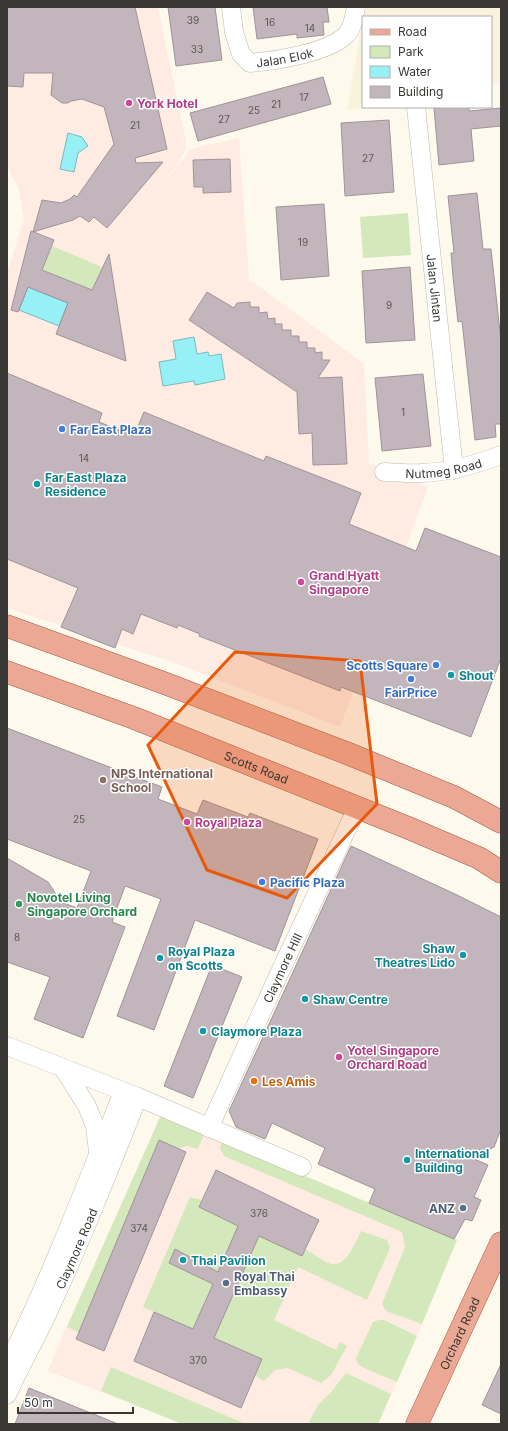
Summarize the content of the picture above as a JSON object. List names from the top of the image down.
{
  "streets": {
    "main road": ["Scotts Road", "Orchard Road"],
    "street": [
      "Jalan Elok",
      "Jalan Jintan",
      "Nutmeg Road",
      "Claymore Hill",
      "Claymore Road"
    ]
  },
  "crossings": [
    ["Jalan Jintan", "Nutmeg Road"],
    ["Scotts Road", "Claymore Hill"]
  ],
  "places": [
    "York Hotel",
    "Far East Plaza",
    "Far East Plaza Residence",
    "Grand Hyatt Singapore",
    "Scotts Square",
    "Shout",
    "FairPrice",
    "NPS International School",
    "Royal Plaza",
    "Pacific Plaza",
    "Novotel Living Singapore Orchard",
    "Shaw Theatres Lido",
    "Royal Plaza on Scotts",
    "Shaw Centre",
    "Claymore Plaza",
    "Yotel Singapore Orchard Road",
    "Les Amis",
    "International Building",
    "ANZ",
    "Thai Pavilion",
    "Royal Thai Embassy"
  ],
  "house_numbers": [
    "39",
    "16",
    "14",
    "33",
    "17",
    "21",
    "25",
    "27",
    "21",
    "27",
    "19",
    "9",
    "1",
    "14",
    "25",
    "8",
    "376",
    "374",
    "370"
  ],
  "legend": [
    "Road",
    "Park",
    "Water",
    "Building"
  ],
  "scale_bar": "50 m"
}
